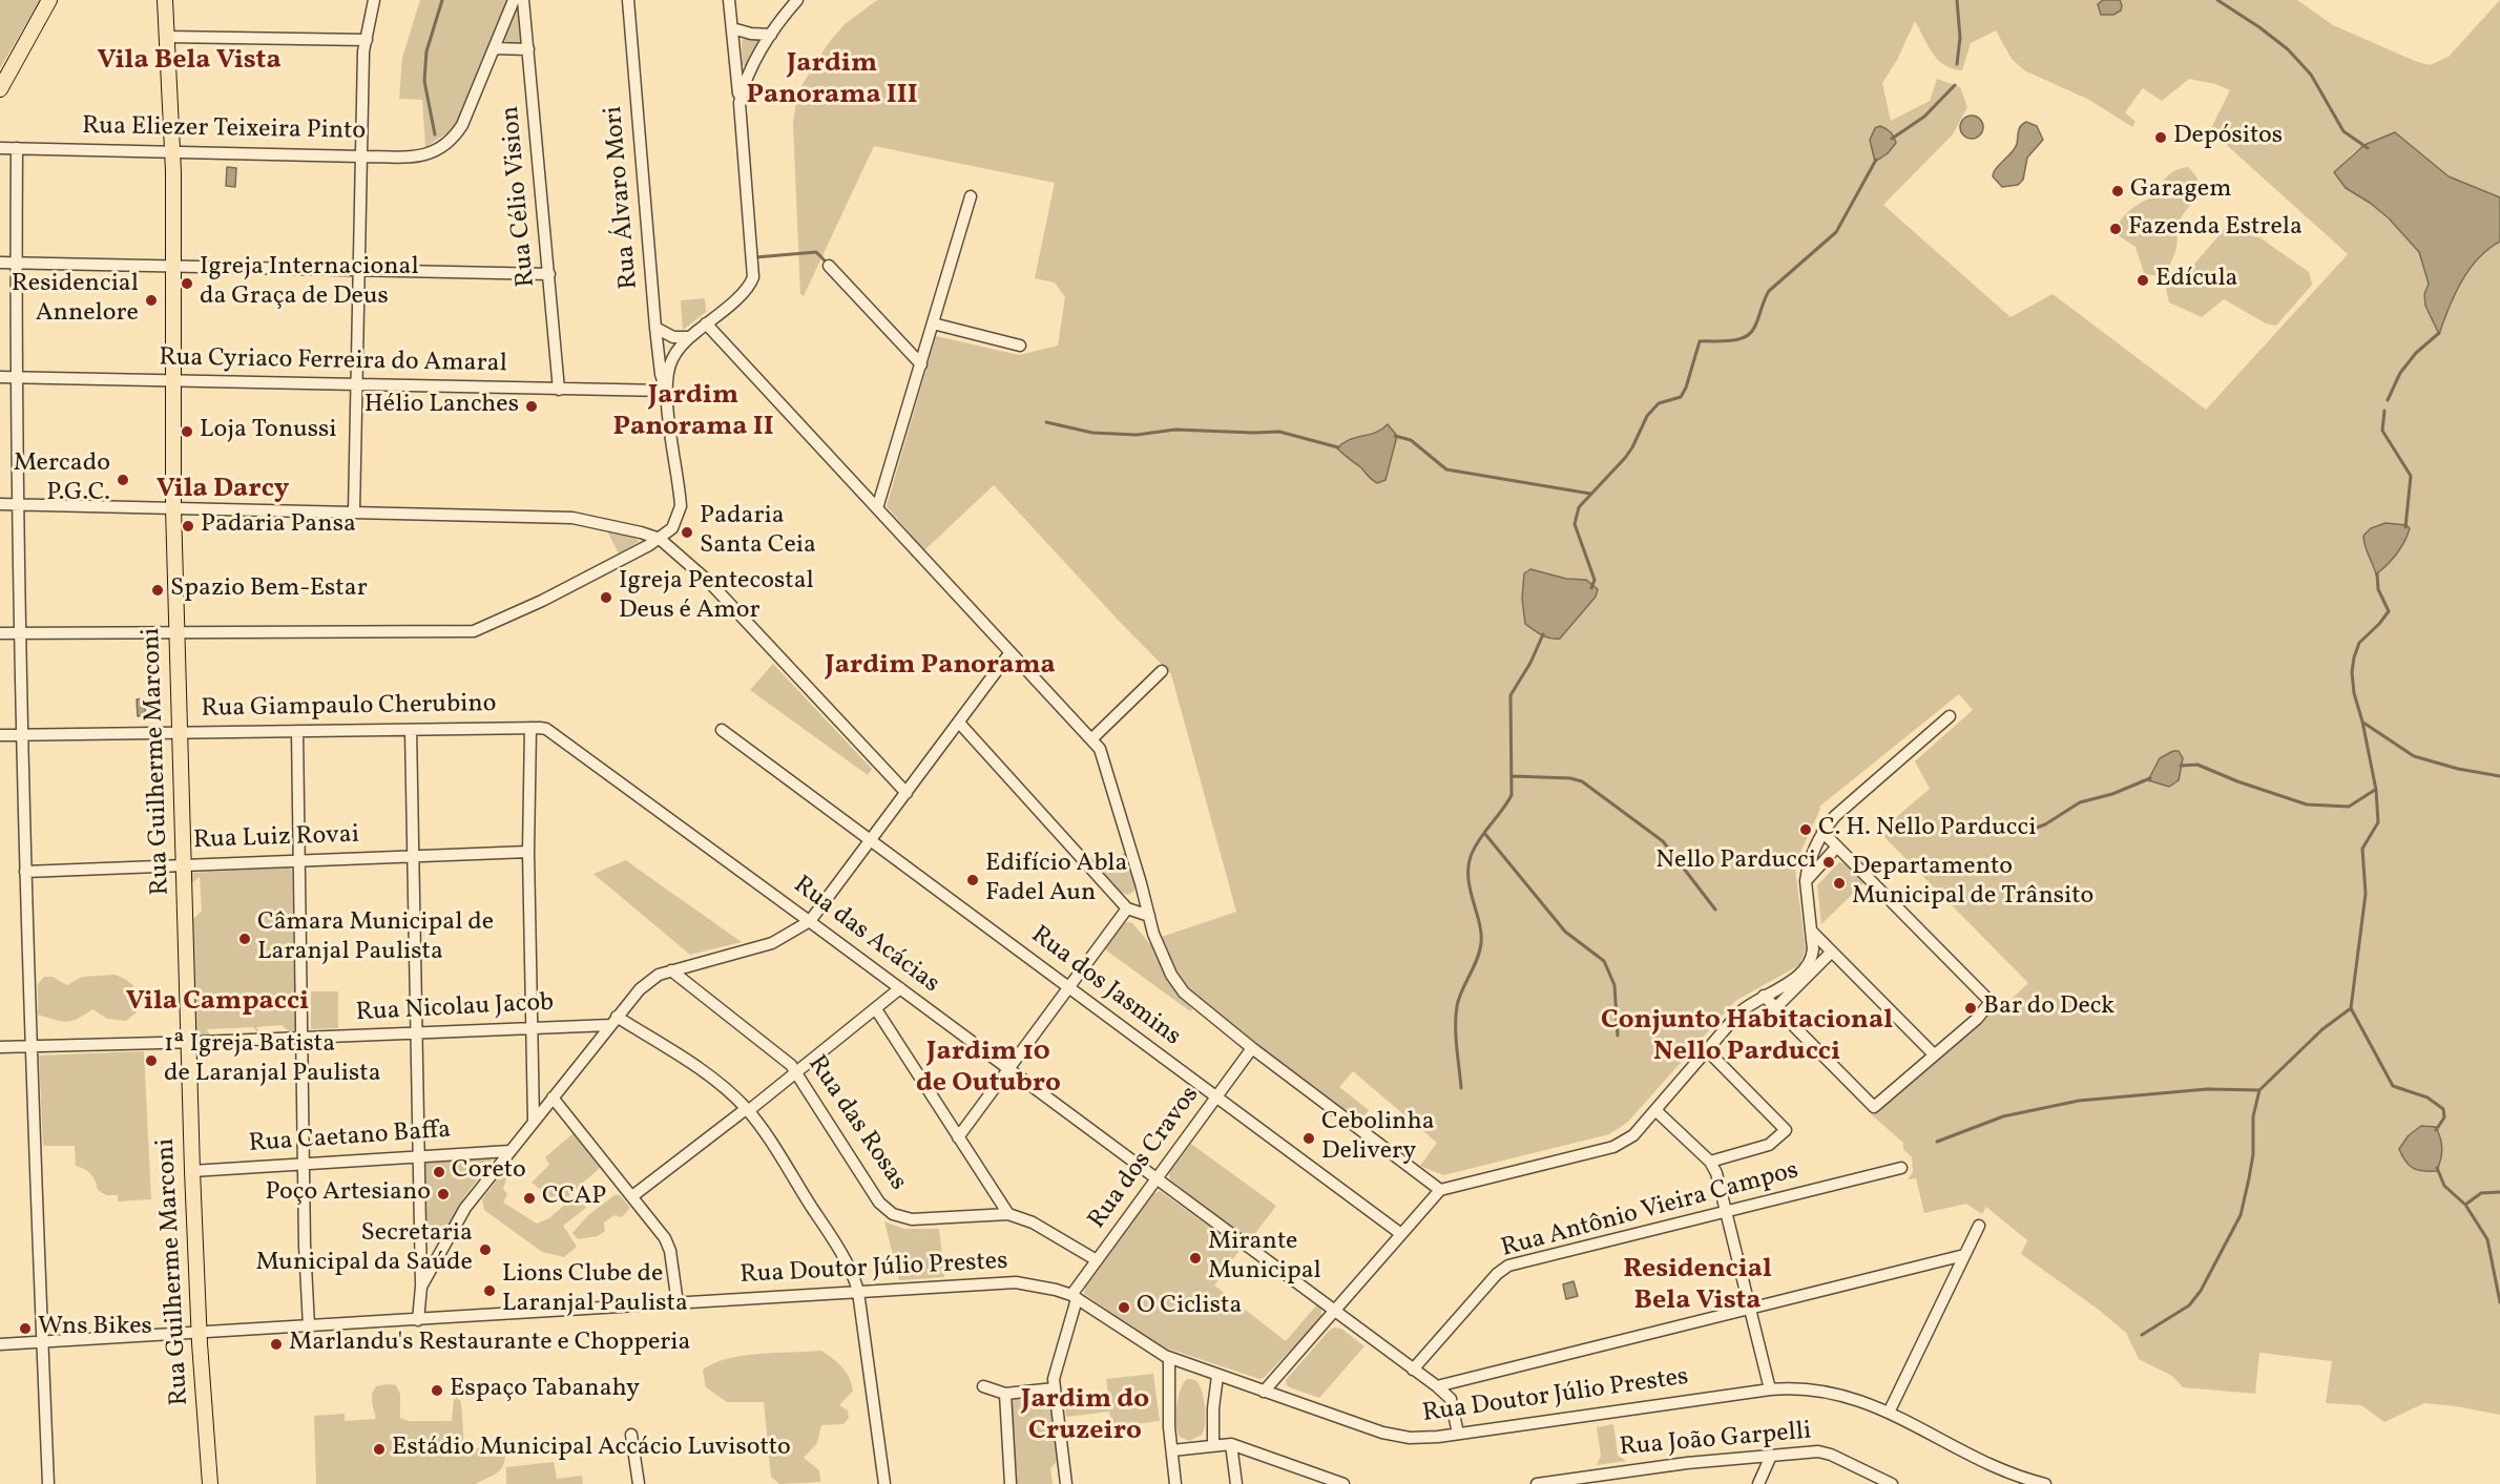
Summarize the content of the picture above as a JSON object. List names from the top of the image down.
{
  "streets": {
    "main road": ["Rua Guilherme Marconi"],
    "street": [
      "Rua Eliezer Teixeira Pinto",
      "Rua Célio Vision",
      "Rua Álvaro Mori",
      "Rua Cyriaco Ferreira do Amaral",
      "Rua Giampaulo Cherubino",
      "Rua Luiz Rovai",
      "Rua das Acácias",
      "Rua dos Jasmins",
      "Rua Nicolau Jacob",
      "Rua das Rosas",
      "Rua Caetano Baffa",
      "Rua dos Cravos",
      "Rua Antônio Vieira Campos",
      "Rua Doutor Júlio Prestes",
      "Rua João Garpelli"
    ]
  },
  "crossings": [
    ["Rua Eliezer Teixeira Pinto", "Rua Guilherme Marconi"],
    ["Rua Célio Vision", "Rua Cyriaco Ferreira do Amaral"],
    ["Rua Álvaro Mori", "Rua Cyriaco Ferreira do Amaral"],
    ["Rua Cyriaco Ferreira do Amaral", "Rua Guilherme Marconi"],
    ["Rua Giampaulo Cherubino", "Rua Guilherme Marconi"],
    ["Rua Giampaulo Cherubino", "Rua das Acácias"],
    ["Rua Guilherme Marconi", "Rua Luiz Rovai"],
    ["Rua Guilherme Marconi", "Rua Nicolau Jacob"],
    ["Rua Guilherme Marconi", "Rua Caetano Baffa"],
    ["Rua Guilherme Marconi", "Rua Doutor Júlio Prestes"],
    ["Rua das Acácias", "Rua dos Cravos"],
    ["Rua das Acácias", "Rua Antônio Vieira Campos"],
    ["Rua dos Jasmins", "Rua dos Cravos"],
    ["Rua das Rosas", "Rua dos Cravos"],
    ["Rua dos Cravos", "Rua Doutor Júlio Prestes"]
  ],
  "districts": [
    "Vila Bela Vista",
    "Jardim Panorama III",
    "Jardim Panorama II",
    "Vila Darcy",
    "Jardim Panorama",
    "Vila Campacci",
    "Conjunto Habitacional Nello Parducci",
    "Jardim 10 de Outubro",
    "Residencial Bela Vista",
    "Jardim do Cruzeiro"
  ],
  "places": [
    "Depósitos",
    "Garagem",
    "Fazenda Estrela",
    "Edícula",
    "Igreja Internacional da Graça de Deus",
    "Residencial Annelore",
    "Hélio Lanches",
    "Loja Tonussi",
    "Mercado P.G.C.",
    "Padaria Pansa",
    "Padaria Santa Ceia",
    "Spazio Bem-Estar",
    "Igreja Pentecostal Deus é Amor",
    "C. H. Nello Parducci",
    "Nello Parducci",
    "Edifício Abla Fadel Aun",
    "Departamento Municipal de Trânsito",
    "Câmara Municipal de Laranjal Paulista",
    "Bar do Deck",
    "1ª Igreja Batista de Laranjal Paulista",
    "Cebolinha Delivery",
    "Coreto",
    "Poço Artesiano",
    "CCAP",
    "Secretaria Municipal da Saúde",
    "Mirante Municipal",
    "Lions Clube de Laranjal Paulista",
    "O Ciclista",
    "Wns Bikes",
    "Marlandu's Restaurante e Chopperia",
    "Espaço Tabanahy",
    "Estádio Municipal Accácio Luvisotto"
  ]
}
